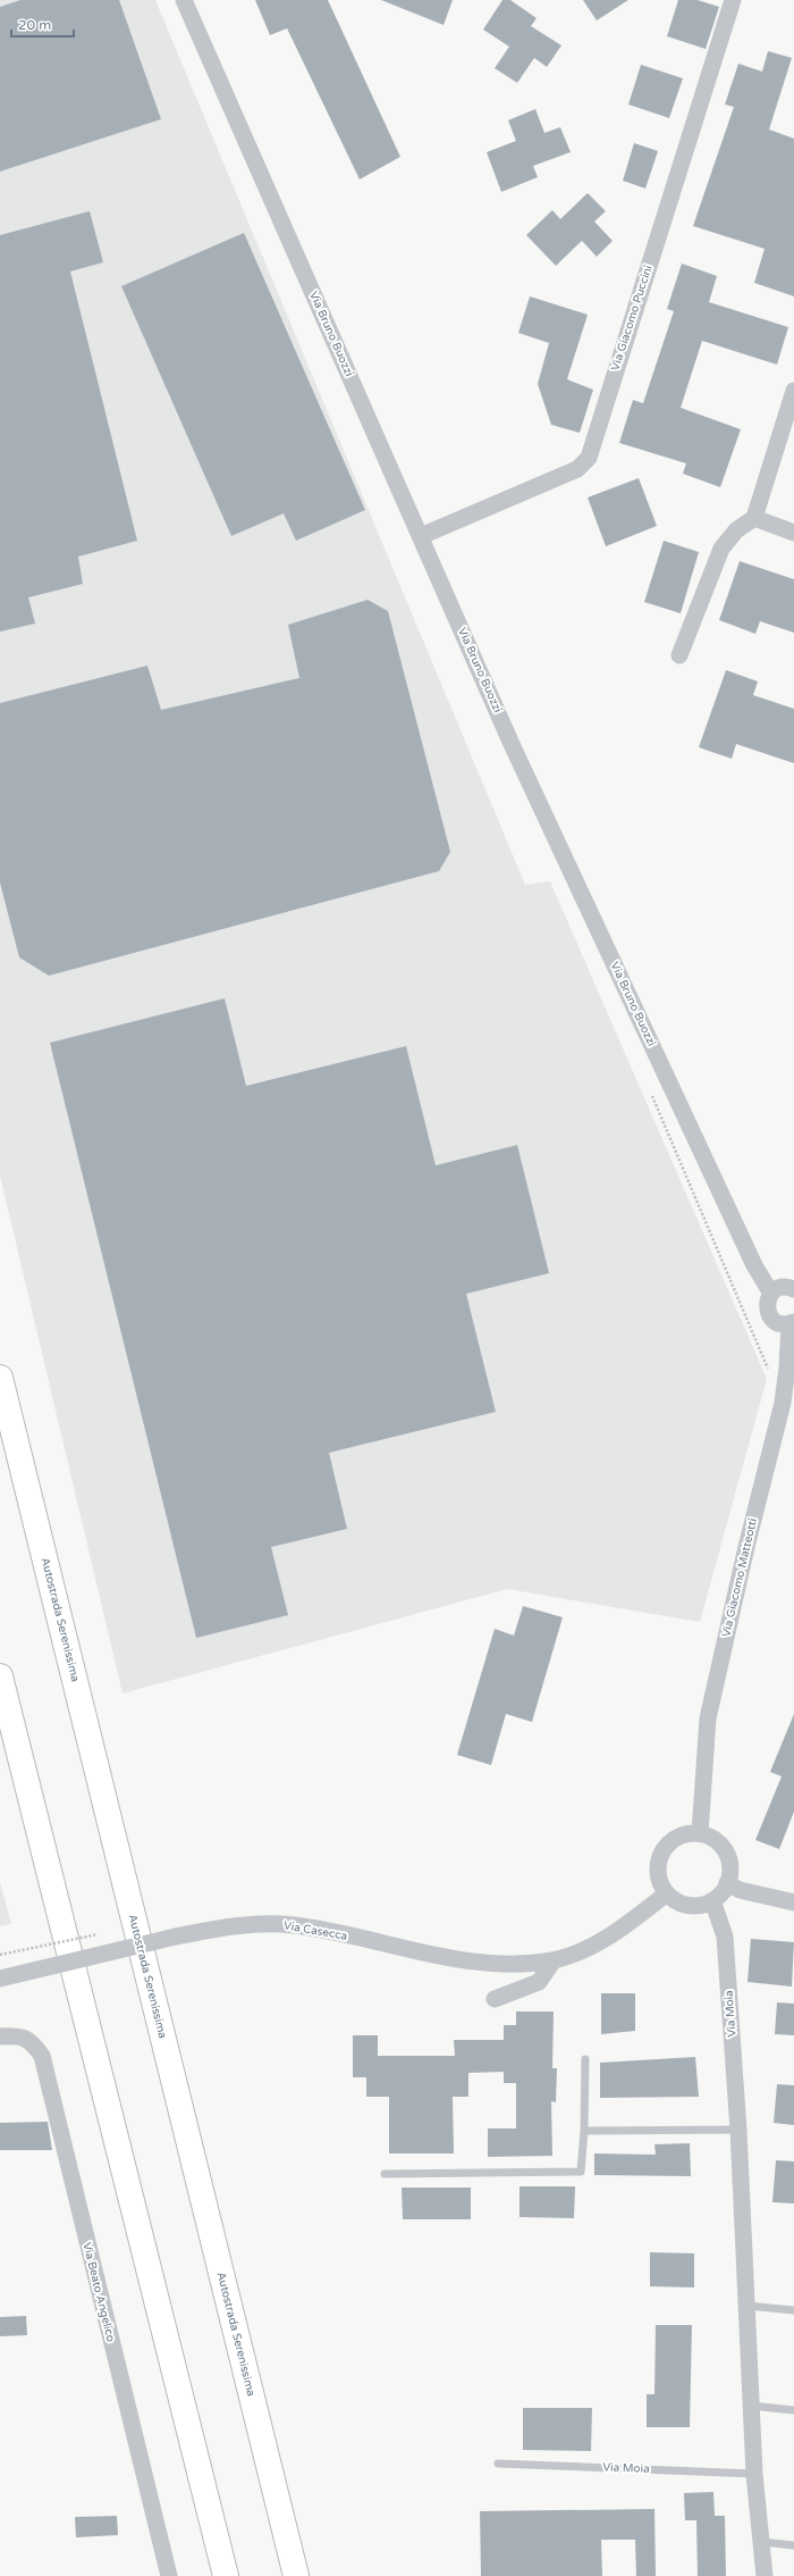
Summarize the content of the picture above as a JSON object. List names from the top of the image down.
{
  "streets": {
    "highway": ["Autostrada Serenissima"],
    "street": [
      "Via Giacomo Puccini",
      "Via Bruno Buozzi",
      "Via Giacomo Matteotti",
      "Via Casecca",
      "Via Moia",
      "Via Beato Angelico"
    ]
  },
  "crossings": [
    ["Via Giacomo Puccini", "Via Bruno Buozzi"],
    ["Via Bruno Buozzi", "Via Giacomo Matteotti"],
    ["Via Giacomo Matteotti", "Via Casecca"],
    ["Via Giacomo Matteotti", "Via Moia"],
    ["Via Casecca", "Via Moia"]
  ],
  "scale_bar": "20 m"
}
